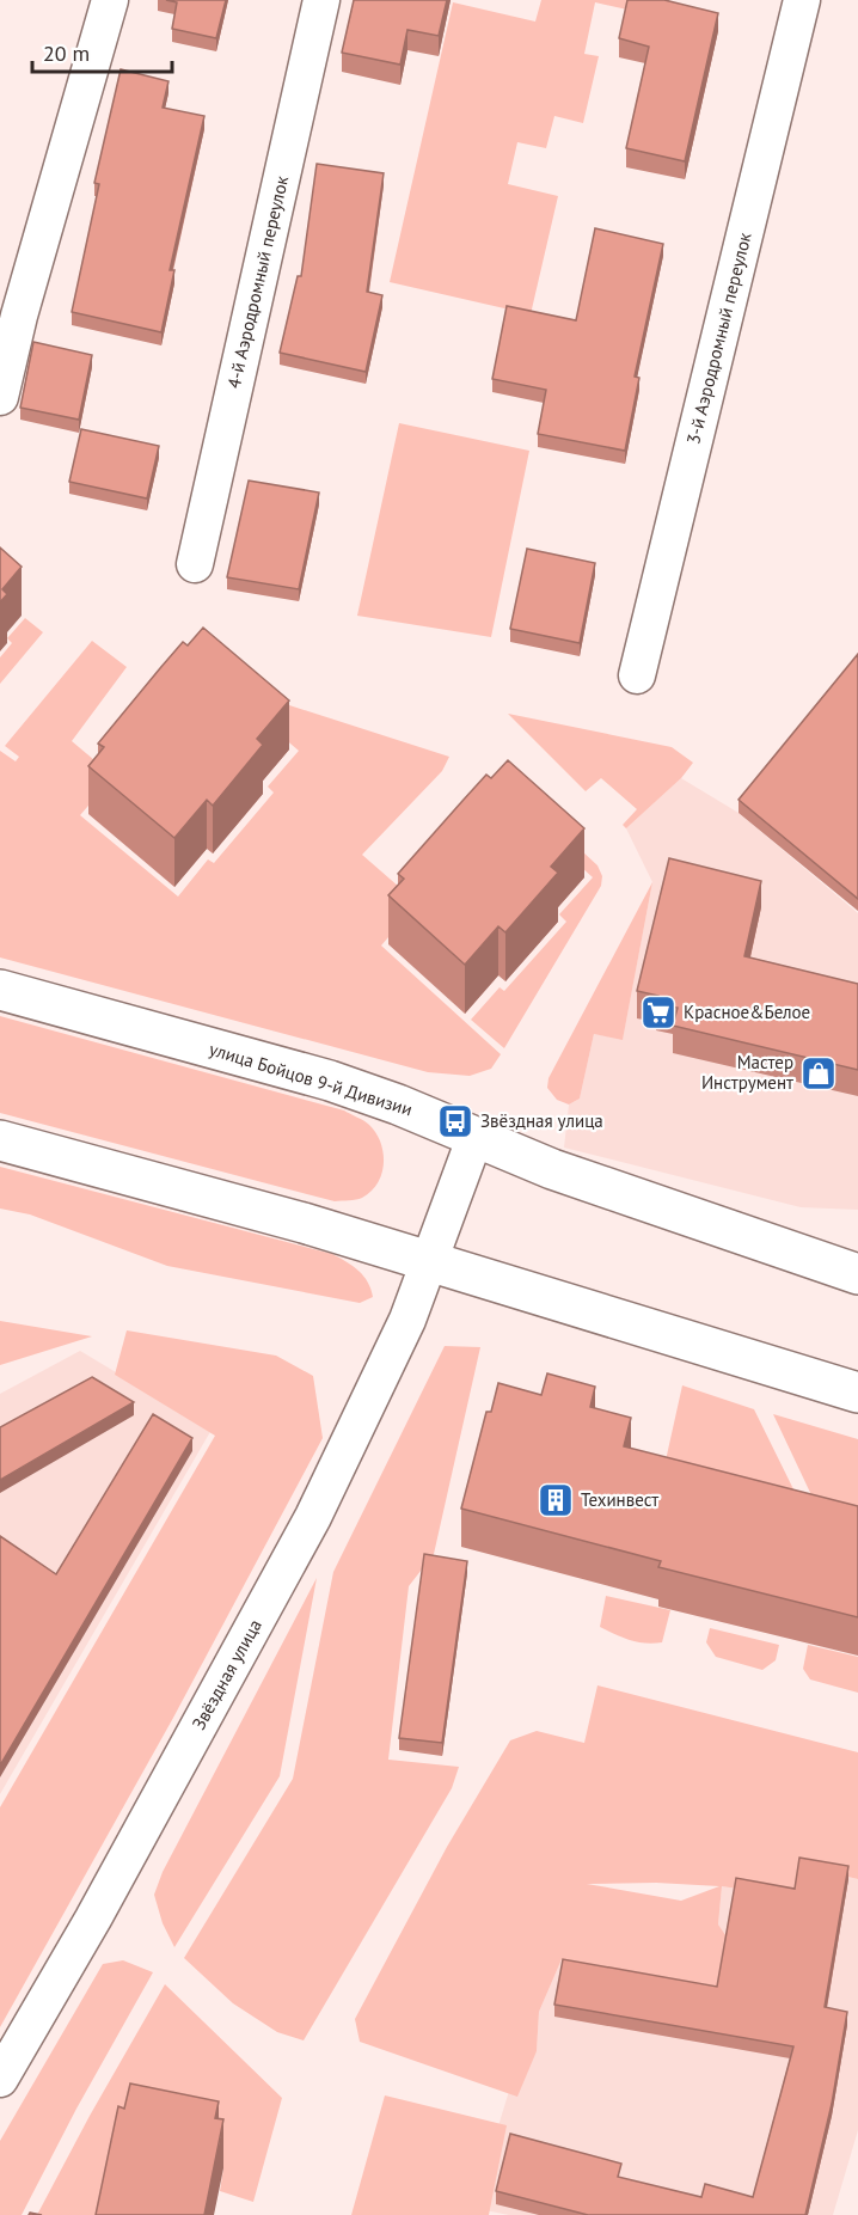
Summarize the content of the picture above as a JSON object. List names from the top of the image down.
{
  "streets": {
    "main road": ["улица Бойцов 9-й Дивизии"],
    "street": ["4-й Аэродромный переулок", "3-й Аэродромный переулок", "Звёздная улица"]
  },
  "crossings": [
    ["улица Бойцов 9-й Дивизии", "Звёздная улица"]
  ],
  "places": {
    "supermarket": ["Красное&Белое"],
    "shop": ["Мастер Инструмент"],
    "bus stop": ["Звёздная улица"],
    "building": ["Техинвест"]
  },
  "scale_bar": "20 m"
}
